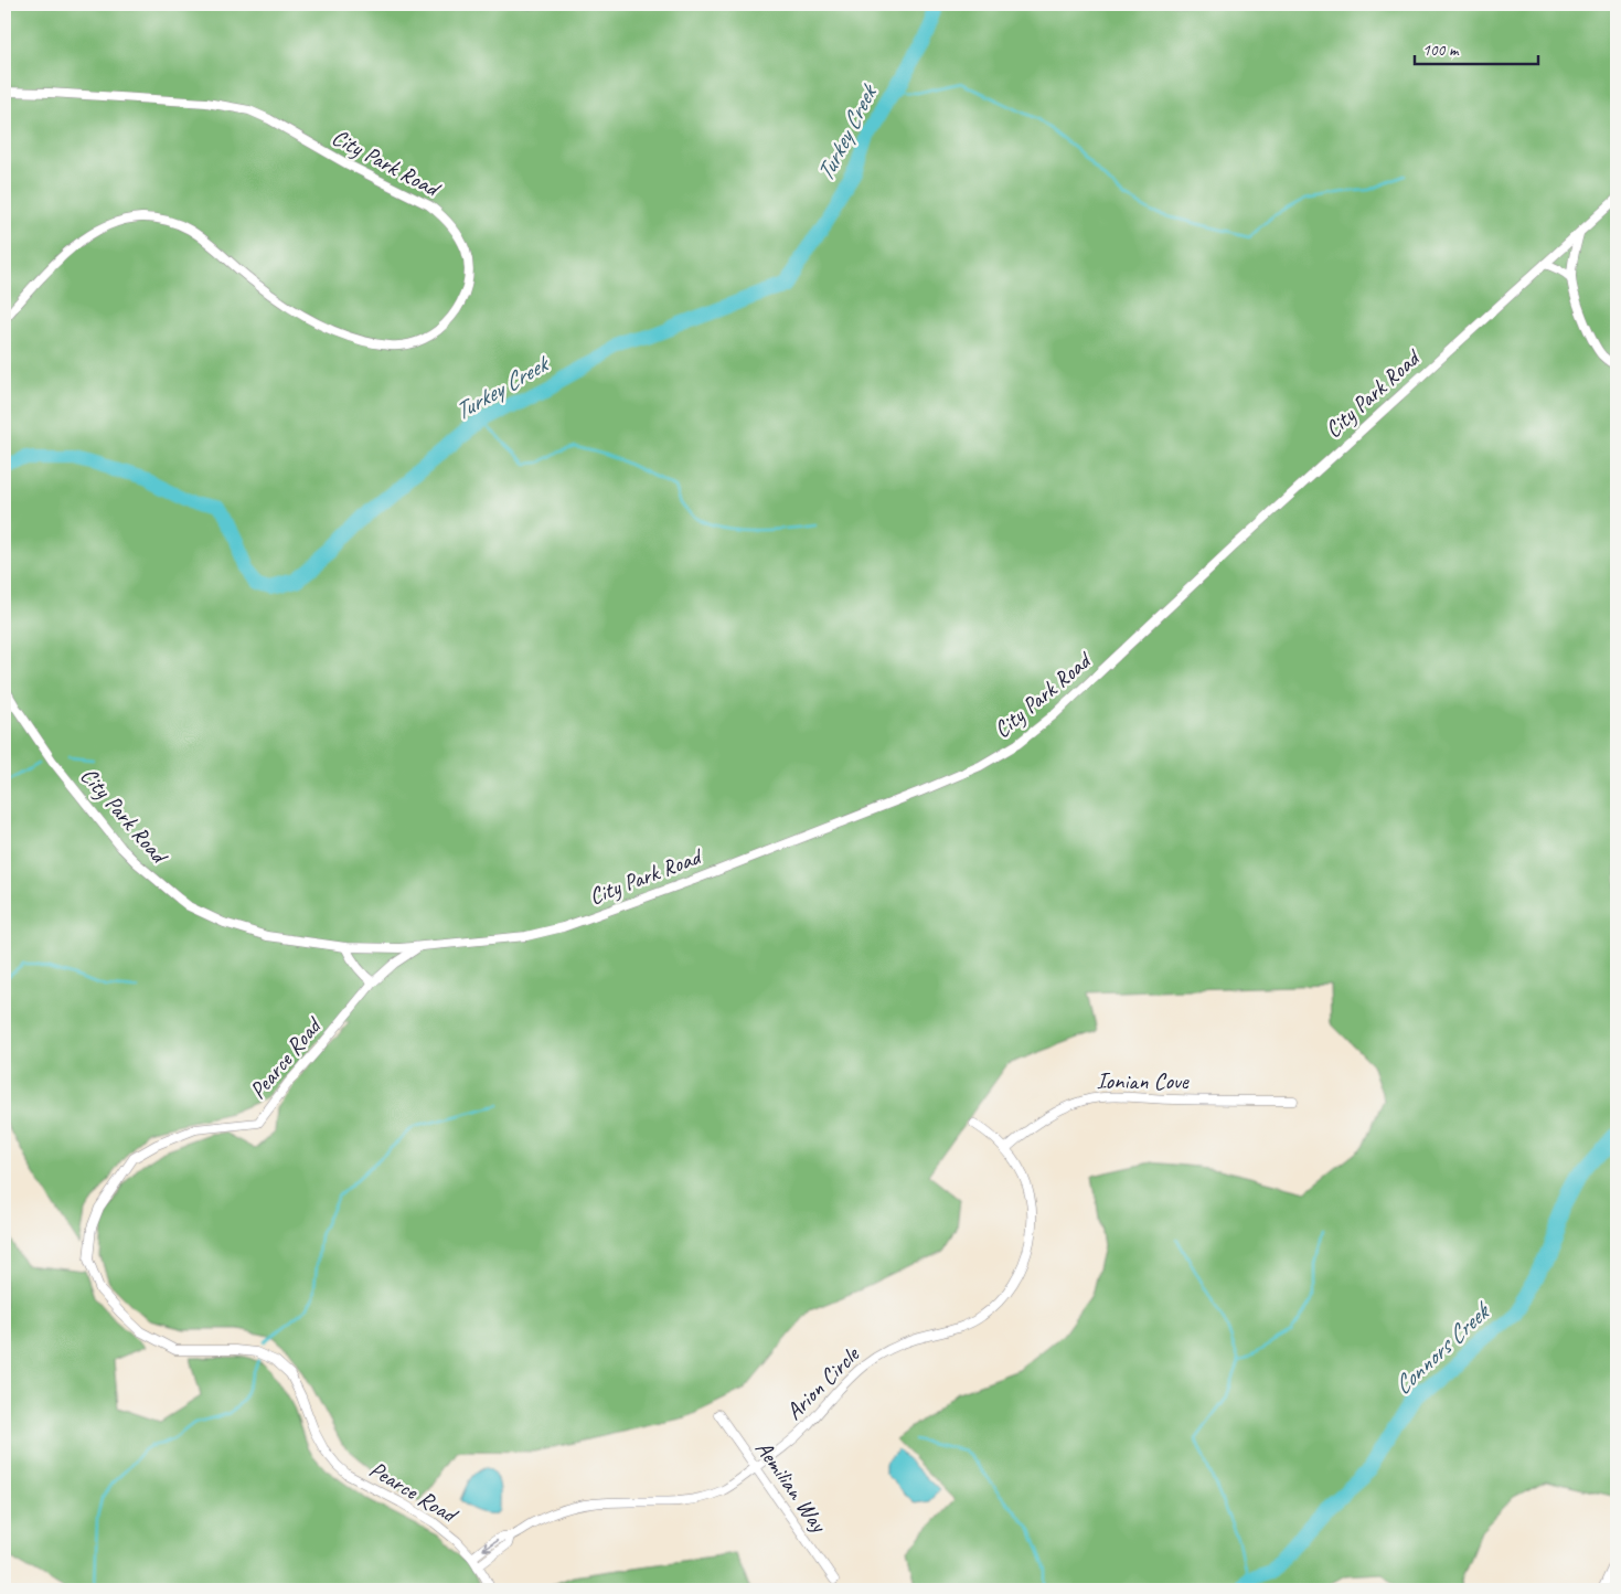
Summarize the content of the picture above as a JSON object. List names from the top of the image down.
{
  "streets": {
    "street": [
      "City Park Road",
      "Pearce Road",
      "Ionian Cove",
      "Arion Circle",
      "Aemilian Way"
    ]
  },
  "crossings": [
    ["City Park Road", "Pearce Road"],
    ["Pearce Road", "Arion Circle"],
    ["Ionian Cove", "Arion Circle"],
    ["Arion Circle", "Aemilian Way"]
  ],
  "water": ["Turkey Creek", "Connors Creek"],
  "scale_bar": "100 m"
}
